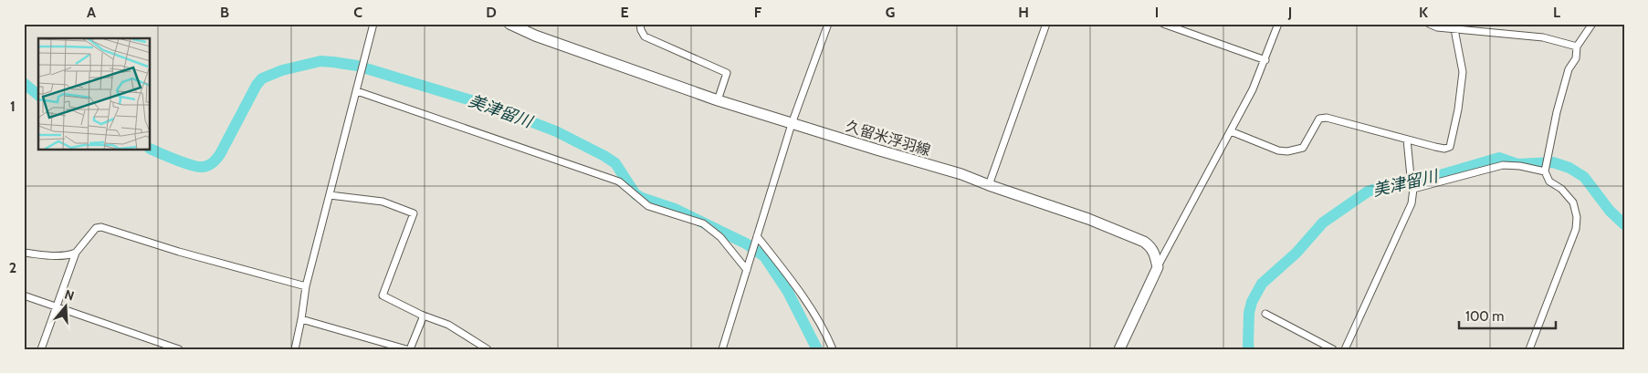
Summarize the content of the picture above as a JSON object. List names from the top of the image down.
{
  "streets": {
    "main road": ["久留米浮羽線"]
  },
  "water": ["美津留川"],
  "scale_bar": "100 m",
  "north": "top",
  "grid": {
    "columns": [
      "A",
      "B",
      "C",
      "D",
      "E",
      "F",
      "G",
      "H",
      "I",
      "J",
      "K",
      "L"
    ],
    "rows": ["1", "2"]
  }
}
